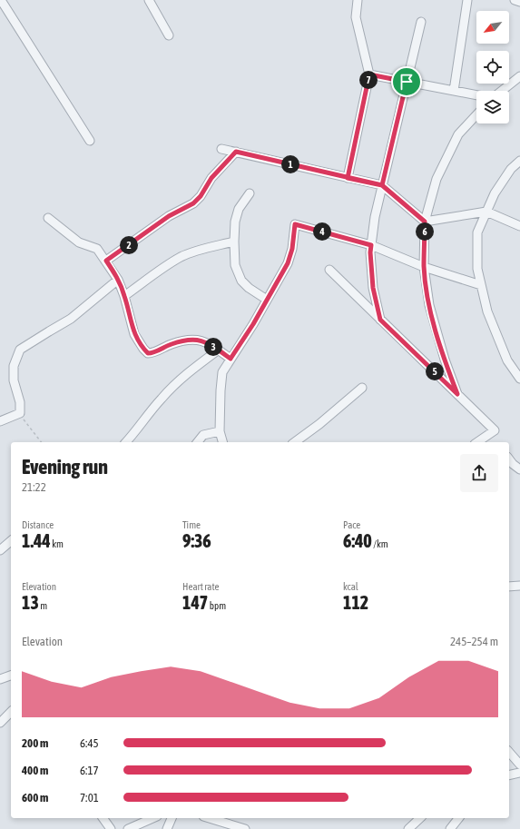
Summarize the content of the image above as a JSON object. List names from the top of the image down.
{
  "north": "bottom left",
  "page": {
    "pins": [
      "7",
      "1",
      "4",
      "6",
      "2",
      "3",
      "5"
    ],
    "heading": ["Evening run", "21:22"],
    "stats": [
      ["Distance", "1.44 km"],
      ["Time", "9:36"],
      ["Pace", "6:40 /km"],
      ["Elevation", "13 m"],
      ["Heart rate", "147 bpm"],
      ["kcal", "112"]
    ],
    "chart": ["Elevation", "245–254 m"],
    "list": [
      {
        "name": "200 m",
        "note": "6:45"
      },
      {
        "name": "400 m",
        "note": "6:17"
      },
      {
        "name": "600 m",
        "note": "7:01"
      }
    ]
  }
}
